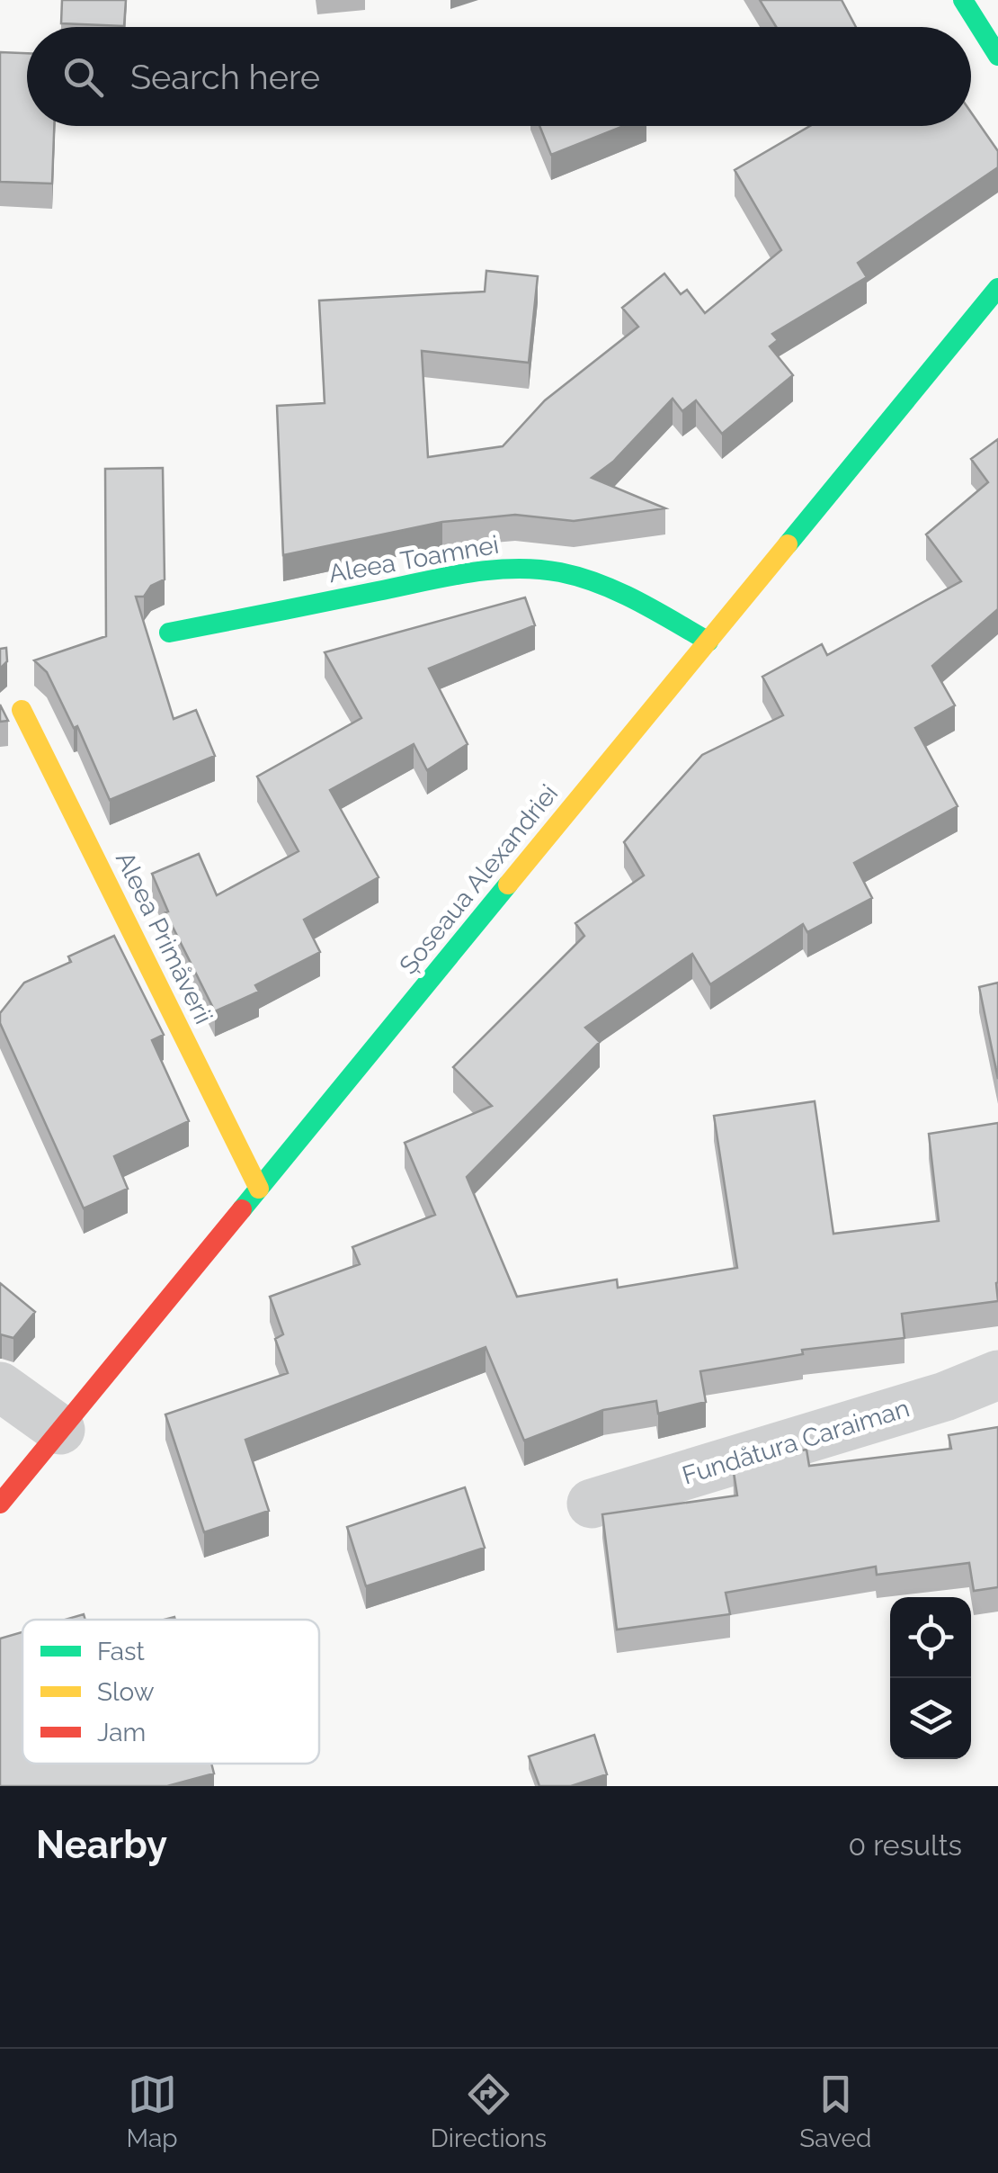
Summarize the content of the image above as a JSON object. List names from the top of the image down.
{
  "streets": {
    "main road": ["Aleea Toamnei", "Șoseaua Alexandriei", "Aleea Primăverii"],
    "street": ["Fundătura Caraiman"]
  },
  "crossings": [
    ["Aleea Toamnei", "Șoseaua Alexandriei"],
    ["Șoseaua Alexandriei", "Aleea Primăverii"]
  ],
  "legend": ["Fast", "Slow", "Jam"],
  "page": {
    "search": "Search here",
    "heading": ["Nearby", "0 results"],
    "nav": ["Map", "Directions", "Saved"]
  }
}
